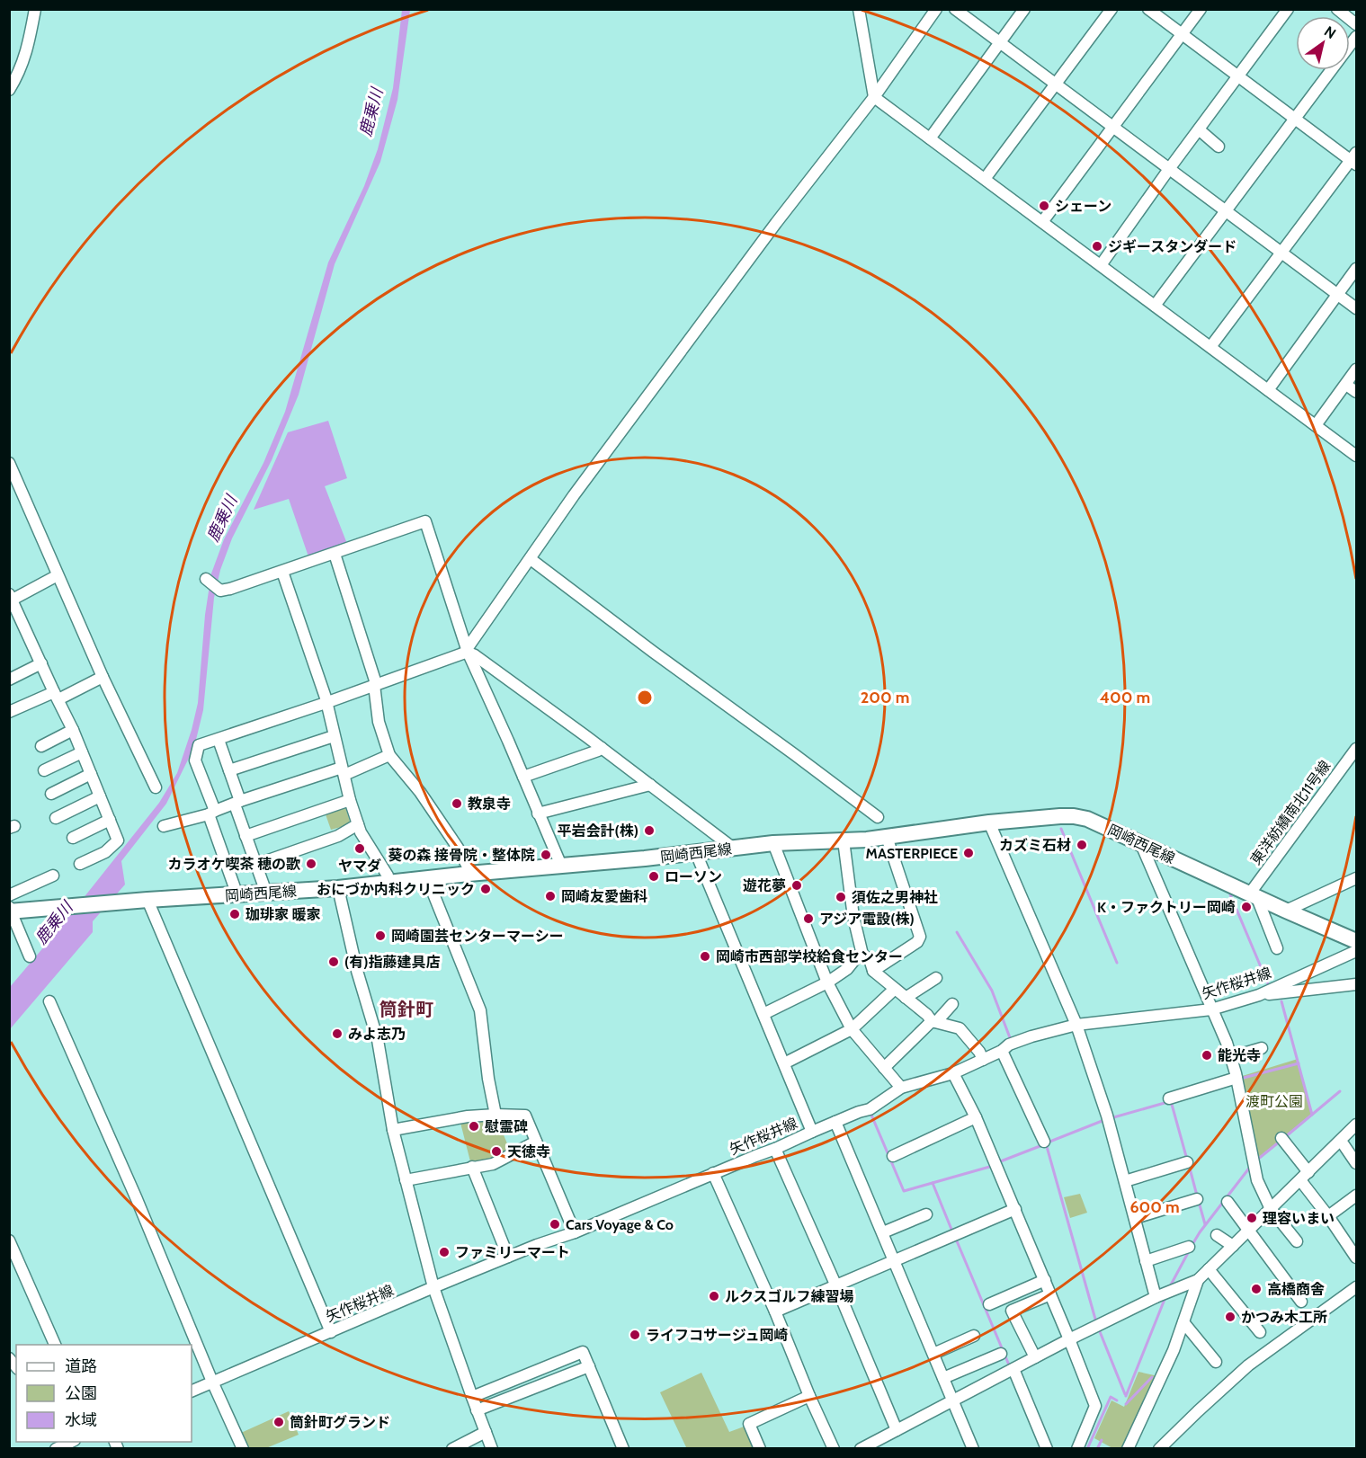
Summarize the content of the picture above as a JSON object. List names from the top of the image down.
{
  "streets": {
    "main road": ["岡崎西尾線"],
    "street": ["東洋紡績南北11号線", "矢作桜井線"]
  },
  "crossings": [
    ["東洋紡績南北11号線", "岡崎西尾線"]
  ],
  "districts": ["筒針町"],
  "water": ["鹿乗川"],
  "parks": ["渡町公園"],
  "places": [
    "シェーン",
    "ジギースタンダード",
    "教泉寺",
    "平岩会計(株)",
    "カズミ石材",
    "ヤマダ",
    "MASTERPIECE",
    "葵の森 接骨院・整体院",
    "カラオケ喫茶 穂の歌",
    "ローソン",
    "遊花夢",
    "おにづか内科クリニック",
    "岡崎友愛歯科",
    "須佐之男神社",
    "K・ファクトリー岡崎",
    "珈琲家 暖家",
    "アジア電設(株)",
    "岡崎園芸センターマーシー",
    "岡崎市西部学校給食センター",
    "(有)指藤建具店",
    "みよ志乃",
    "能光寺",
    "慰霊碑",
    "天徳寺",
    "理容いまい",
    "Cars Voyage & Co",
    "ファミリーマート",
    "高橋商舎",
    "ルクスゴルフ練習場",
    "かつみ木工所",
    "ライフコサージュ岡崎",
    "筒針町グランド"
  ],
  "legend": ["道路", "公園", "水域"],
  "north": "top right",
  "rings": ["200 m", "400 m", "600 m"]
}
